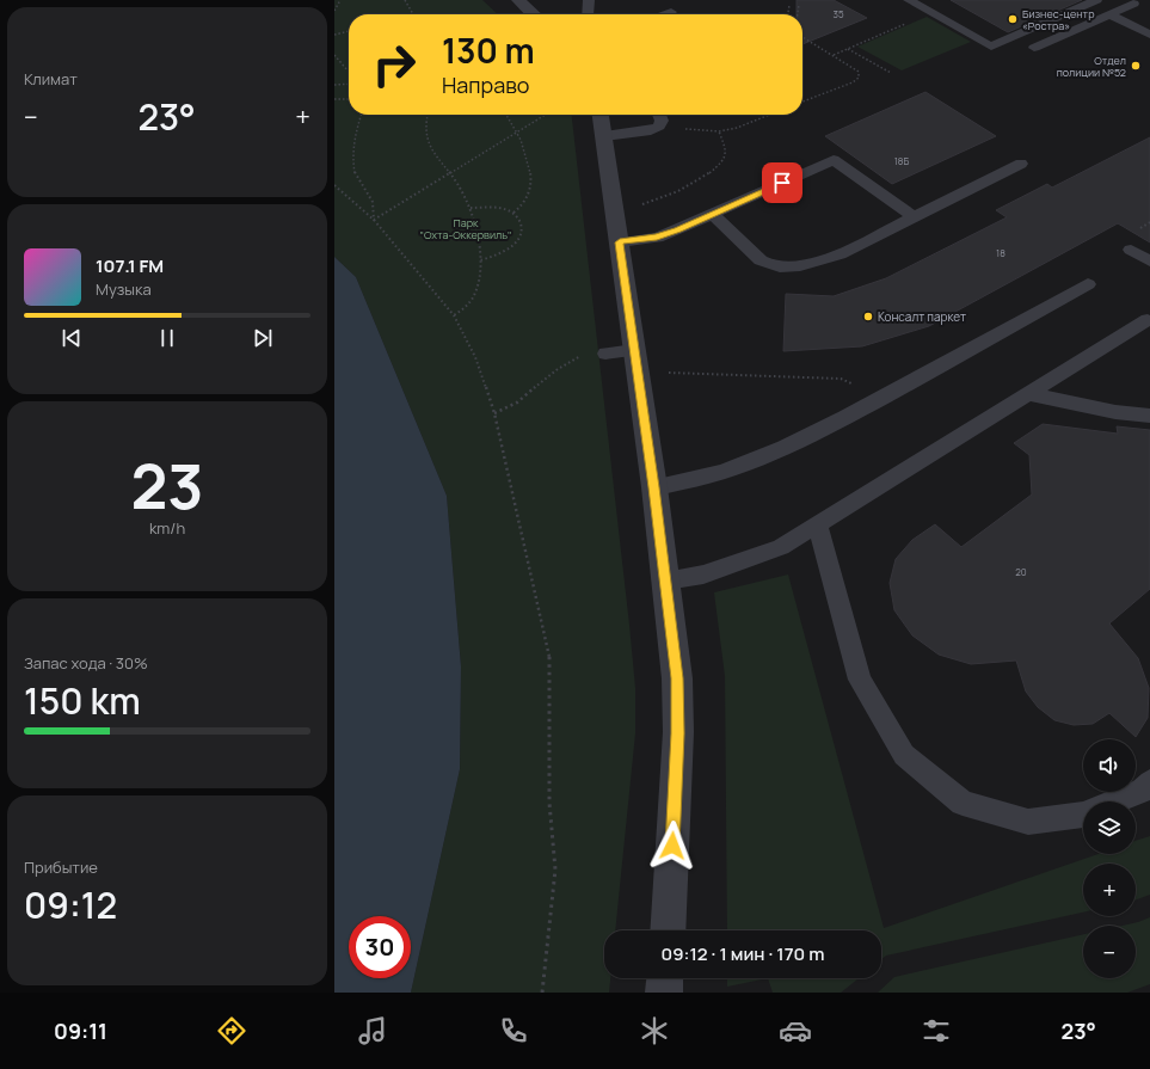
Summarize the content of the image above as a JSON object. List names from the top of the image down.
{
  "parks": ["Парк \"Охта-Оккервиль\""],
  "places": ["Бизнес-центр «Ростра»", "Отдел полиции №52", "Консалт паркет"],
  "house_numbers": [
    "35",
    "18Б",
    "18",
    "20"
  ],
  "page": {
    "tile": [
      "Климат",
      ["23", "km/h"],
      ["Запас хода · 30%", "150 km"],
      ["Прибытие", "09:12"]
    ],
    "turn": ["130 m", "Направо"],
    "heat": ["−", "23°", "+"],
    "song": ["107.1 FM", "Музыка"],
    "map_buttons": ["+", "−"],
    "limit": "30",
    "trip": "09:12 · 1 мин · 170 m",
    "tabs": ["09:11", "23°"]
  }
}
